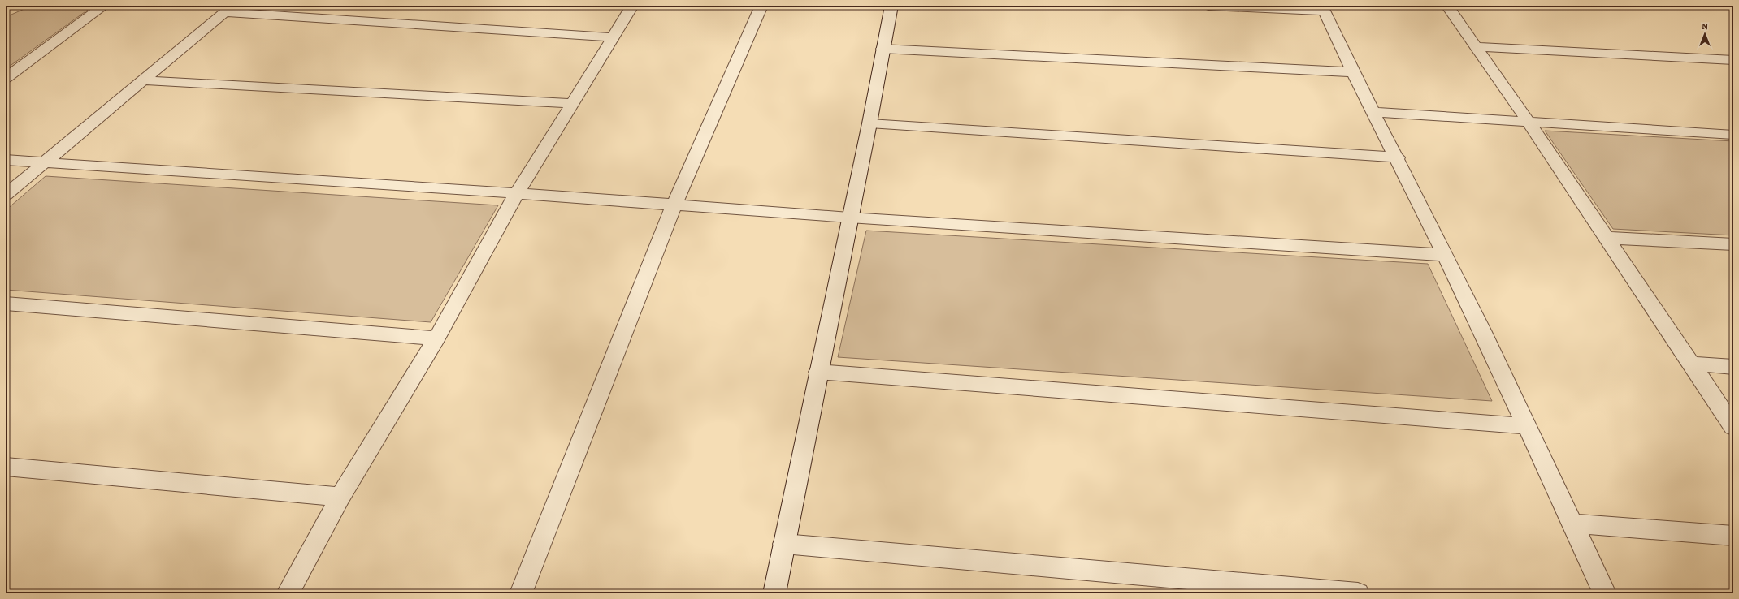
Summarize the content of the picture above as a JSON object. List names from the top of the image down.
{
  "north": "top"
}
